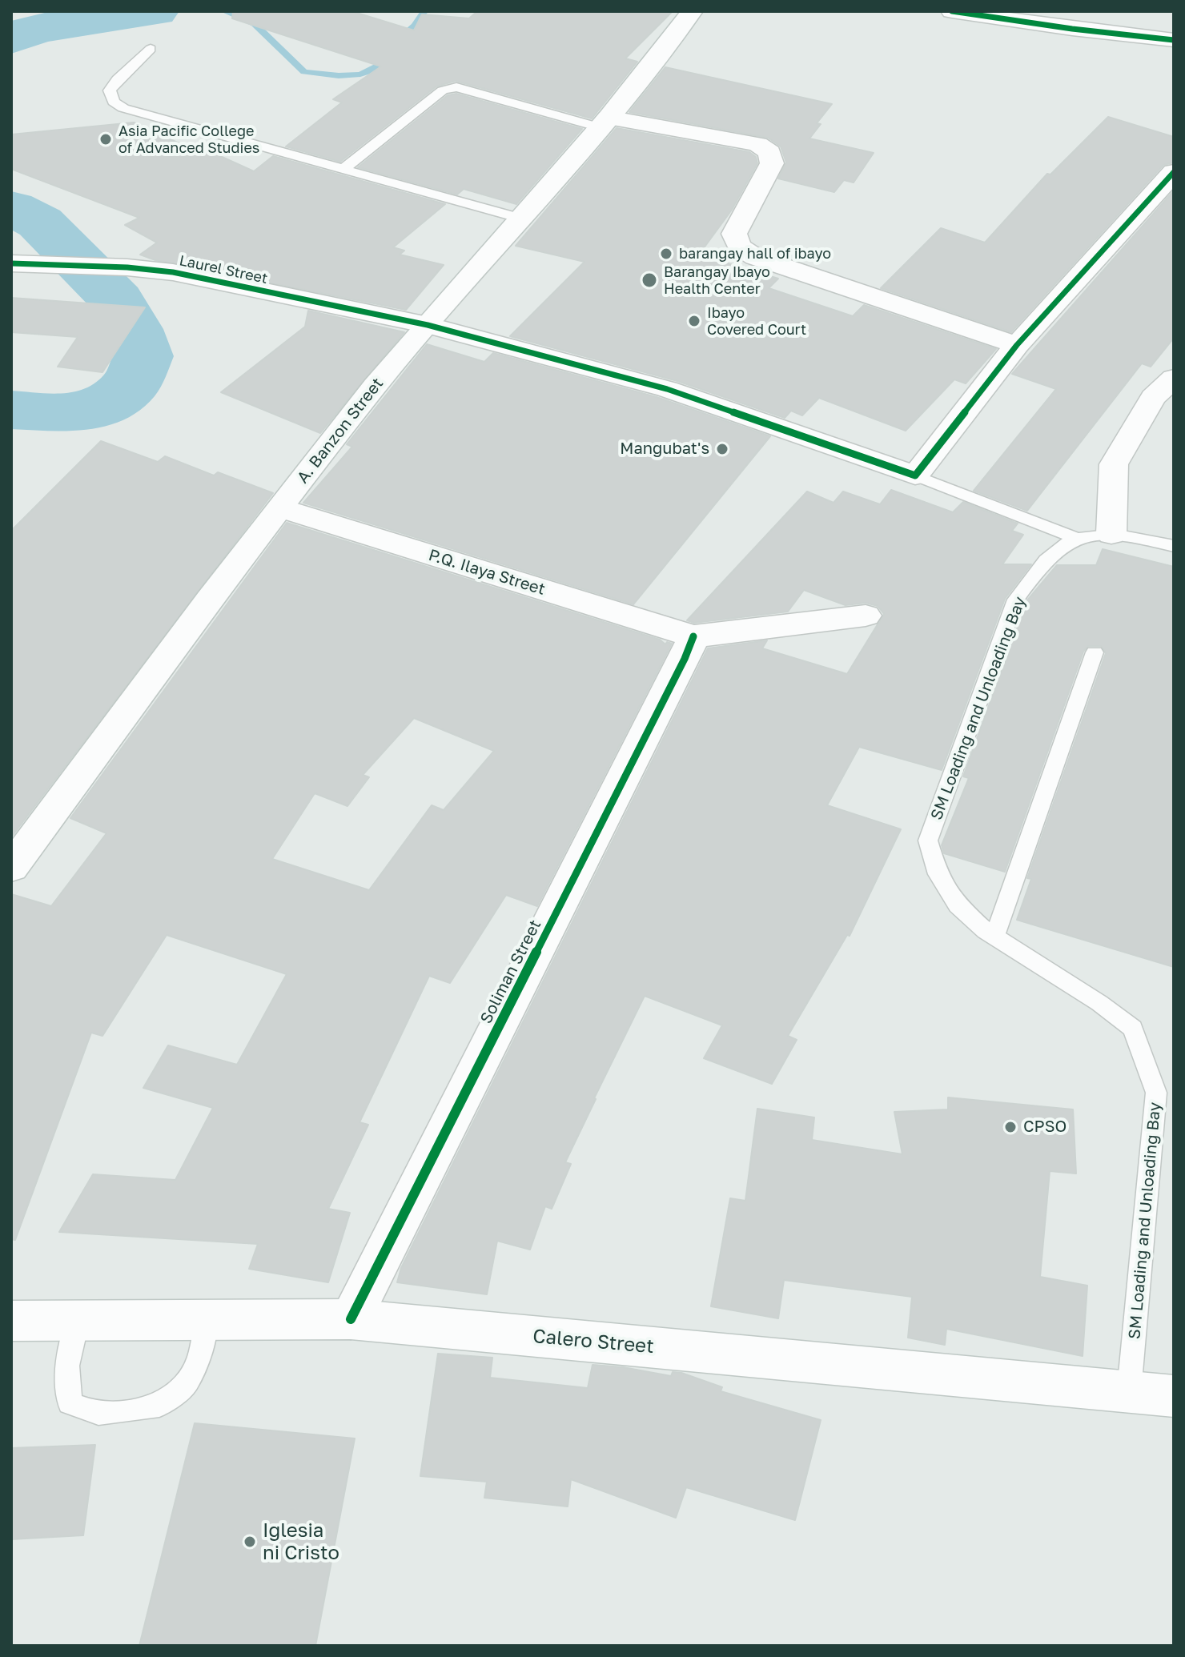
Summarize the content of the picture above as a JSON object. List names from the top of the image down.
{
  "streets": {
    "street": [
      "Laurel Street",
      "A. Banzon Street",
      "P.Q. Ilaya Street",
      "Soliman Street",
      "Calero Street"
    ],
    "lane": ["SM Loading and Unloading Bay"]
  },
  "crossings": [
    ["Laurel Street", "A. Banzon Street"],
    ["A. Banzon Street", "P.Q. Ilaya Street"],
    ["P.Q. Ilaya Street", "Soliman Street"],
    ["SM Loading and Unloading Bay", "Calero Street"],
    ["Soliman Street", "Calero Street"]
  ],
  "places": [
    "Asia Pacific College of Advanced Studies",
    "barangay hall of ibayo",
    "Barangay Ibayo Health Center",
    "Ibayo Covered Court",
    "Mangubat's",
    "CPSO",
    "Iglesia ni Cristo"
  ]
}
